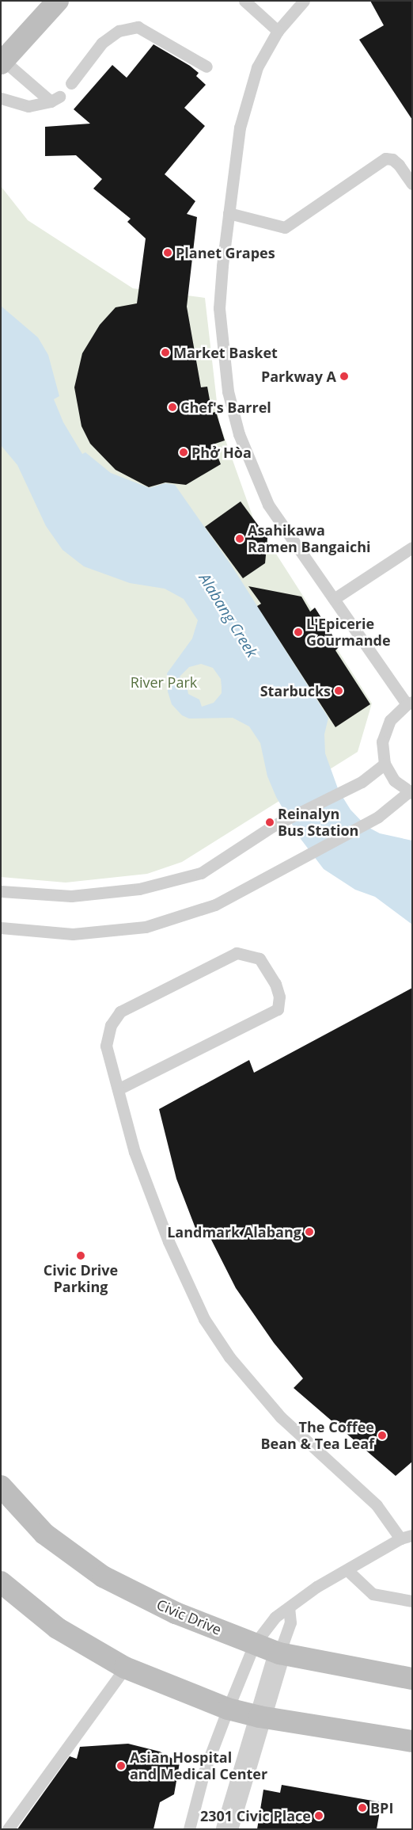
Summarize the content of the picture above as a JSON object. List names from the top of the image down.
{
  "streets": {
    "main road": ["Civic Drive"]
  },
  "water": ["Alabang Creek"],
  "parks": ["River Park"],
  "places": [
    "Planet Grapes",
    "Market Basket",
    "Parkway A",
    "Chef's Barrel",
    "Phở Hòa",
    "Asahikawa Ramen Bangaichi",
    "L'Epicerie Gourmande",
    "Starbucks",
    "Reinalyn Bus Station",
    "Landmark Alabang",
    "Civic Drive Parking",
    "The Coffee Bean & Tea Leaf",
    "Asian Hospital and Medical Center",
    "BPI",
    "2301 Civic Place"
  ]
}
